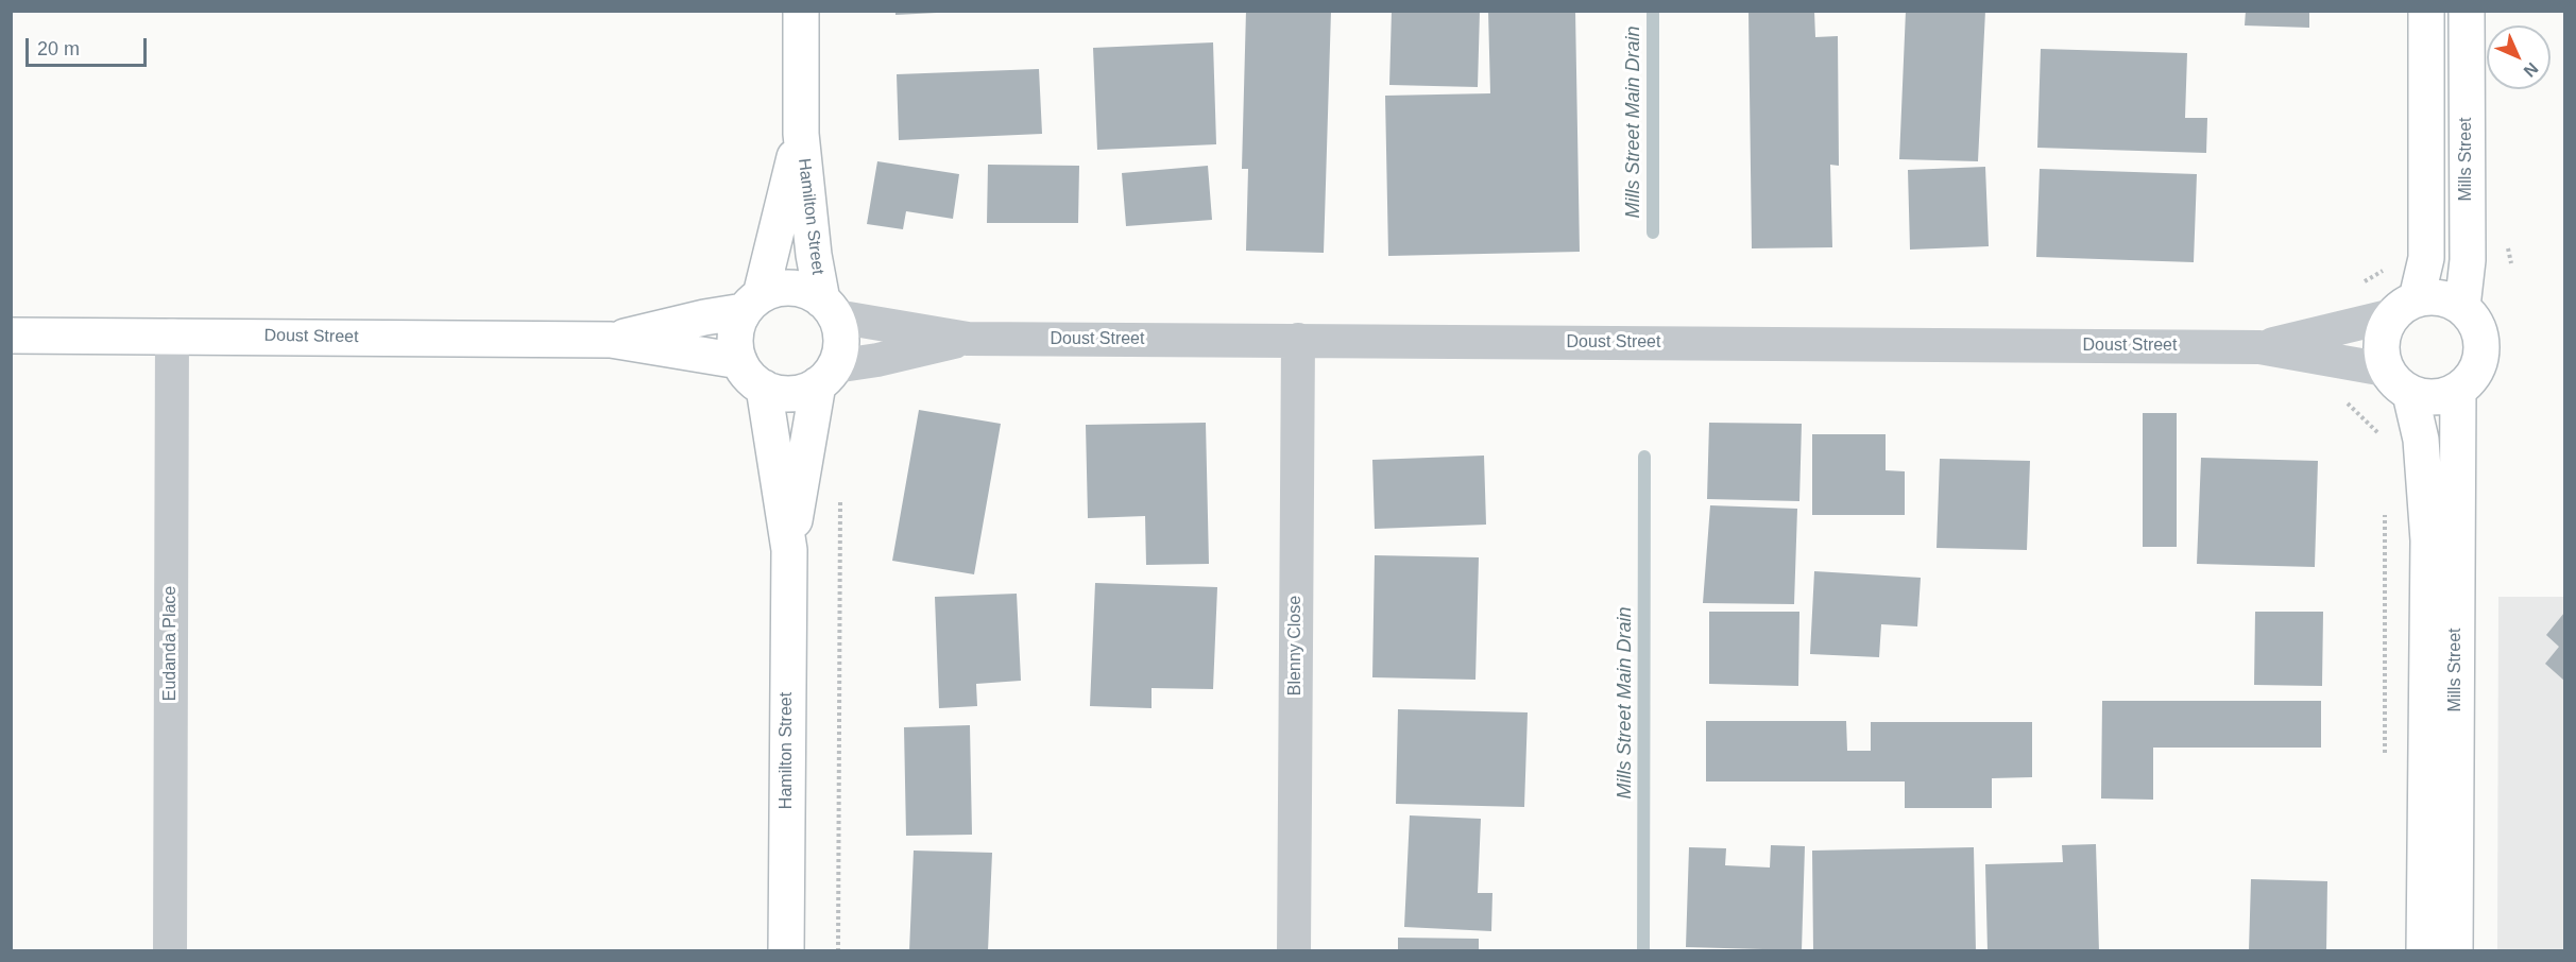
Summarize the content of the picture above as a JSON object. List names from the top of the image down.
{
  "streets": {
    "street": [
      "Mills Street",
      "Hamilton Street",
      "Doust Street",
      "Eudanda Place",
      "Blenny Close"
    ]
  },
  "crossings": [
    ["Mills Street", "Doust Street"],
    ["Hamilton Street", "Doust Street"],
    ["Doust Street", "Eudanda Place"],
    ["Doust Street", "Blenny Close"]
  ],
  "water": ["Mills Street Main Drain"],
  "scale_bar": "20 m",
  "north": "bottom right"
}
